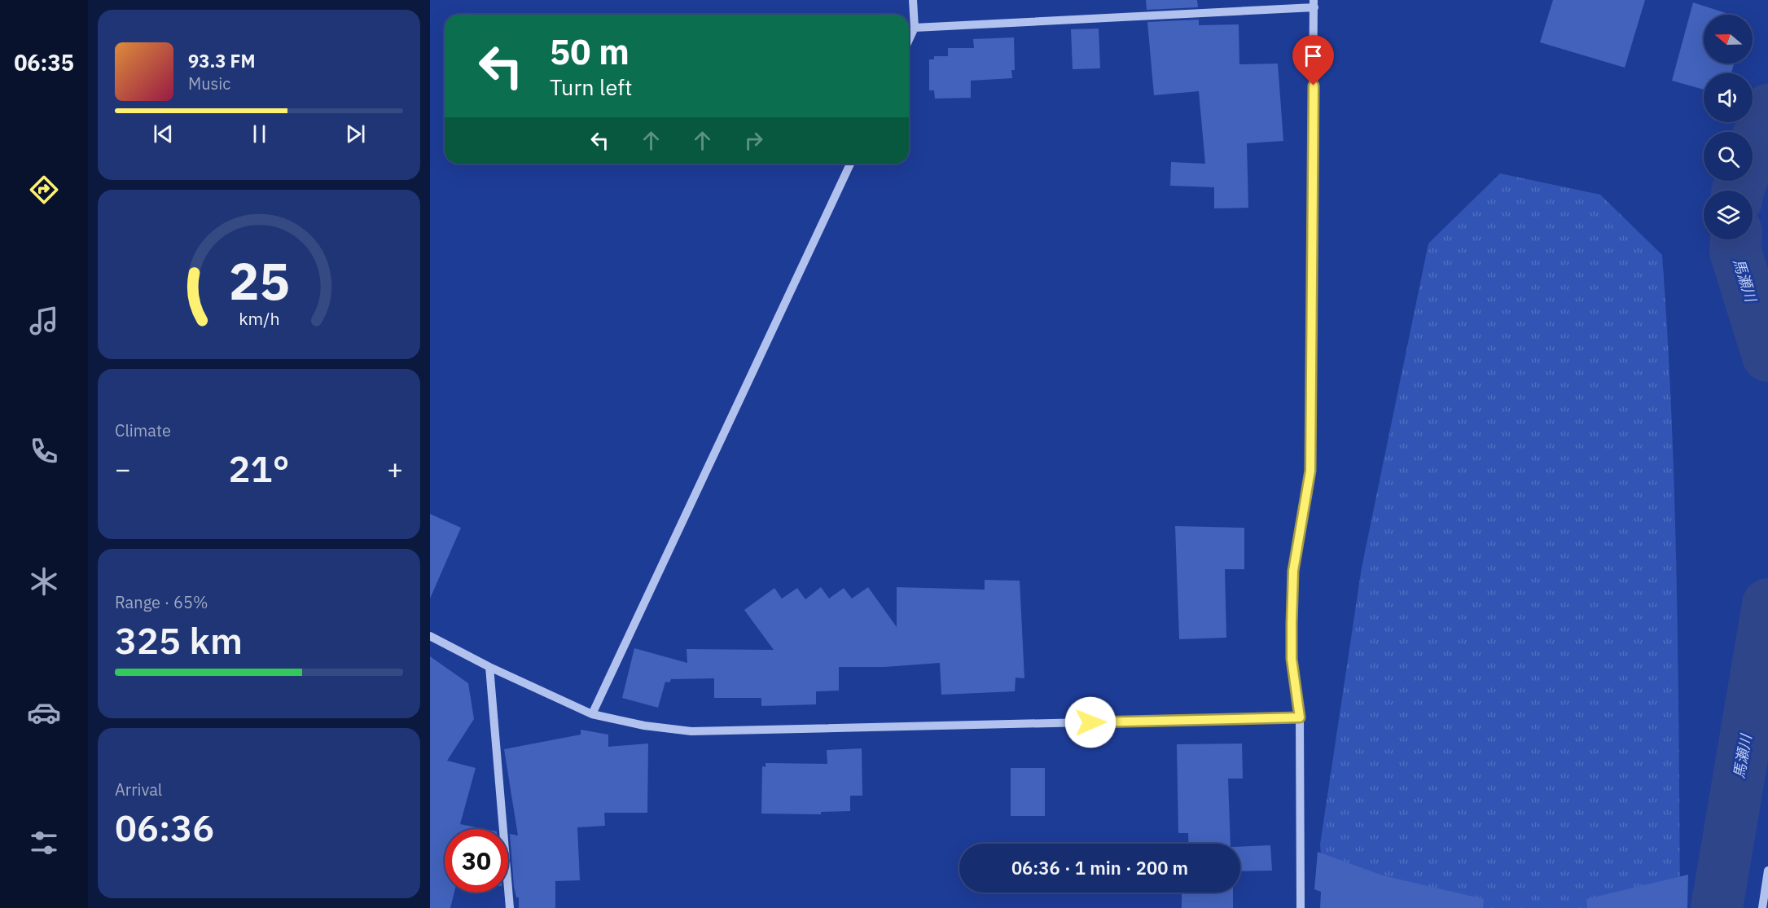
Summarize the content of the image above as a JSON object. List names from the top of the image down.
{
  "water": ["馬瀬川"],
  "north": "left",
  "page": {
    "tabs": "06:35",
    "turn": ["50 m", "Turn left"],
    "song": ["93.3 FM", "Music"],
    "tile": [
      "Climate",
      ["Range · 65%", "325 km"],
      ["Arrival", "06:36"]
    ],
    "heat": ["−", "21°", "+"],
    "limit": "30",
    "trip": "06:36 · 1 min · 200 m",
    "gauge": ["25", "km/h"]
  }
}
